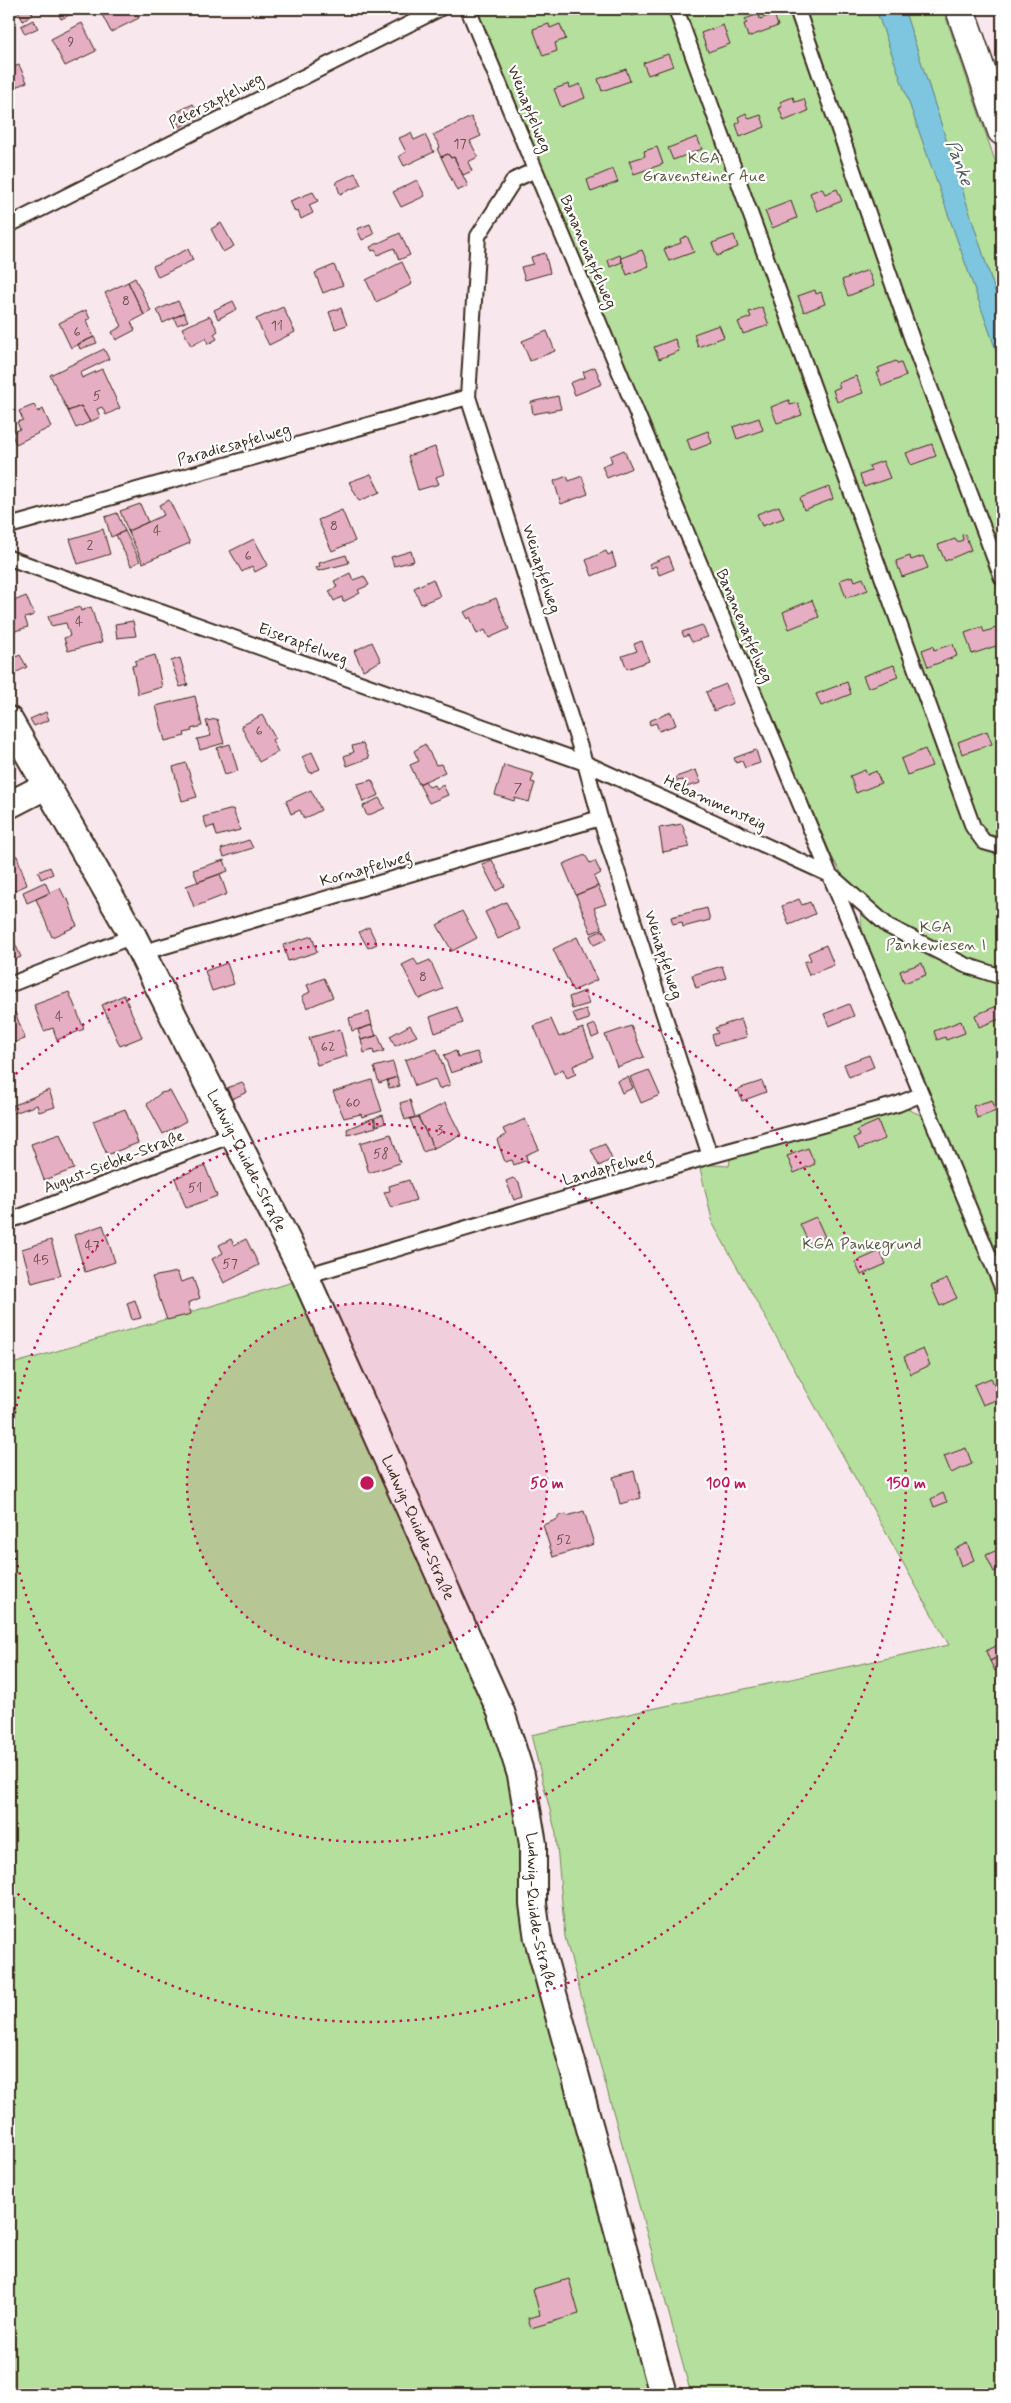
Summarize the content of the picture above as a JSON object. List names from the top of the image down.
{
  "streets": {
    "street": ["Ludwig-Quidde-Straße"],
    "lane": [
      "Petersapfelweg",
      "Weinapfelweg",
      "Bananenapfelweg",
      "Paradiesapfelweg",
      "Eiserapfelweg",
      "Hebammensteig",
      "Kornapfelweg",
      "August-Siebke-Straße",
      "Landapfelweg"
    ]
  },
  "crossings": [
    ["Weinapfelweg", "Bananenapfelweg"],
    ["Weinapfelweg", "Paradiesapfelweg"],
    ["Weinapfelweg", "Eiserapfelweg"],
    ["Weinapfelweg", "Hebammensteig"],
    ["Weinapfelweg", "Kornapfelweg"],
    ["Weinapfelweg", "Landapfelweg"],
    ["Bananenapfelweg", "Hebammensteig"],
    ["Bananenapfelweg", "Landapfelweg"],
    ["Eiserapfelweg", "Hebammensteig"],
    ["Kornapfelweg", "Ludwig-Quidde-Straße"],
    ["Ludwig-Quidde-Straße", "August-Siebke-Straße"],
    ["Ludwig-Quidde-Straße", "Landapfelweg"]
  ],
  "water": ["Panke"],
  "parks": ["KGA Gravensteiner Aue", "KGA Pankewiesen I", "KGA Pankegrund"],
  "house_numbers": [
    "9",
    "17",
    "8",
    "11",
    "6",
    "5",
    "8",
    "4",
    "2",
    "6",
    "4",
    "6",
    "7",
    "8",
    "4",
    "62",
    "60",
    "3",
    "58",
    "51",
    "47",
    "45",
    "57",
    "52"
  ],
  "rings": ["50 m", "100 m", "150 m"]
}
